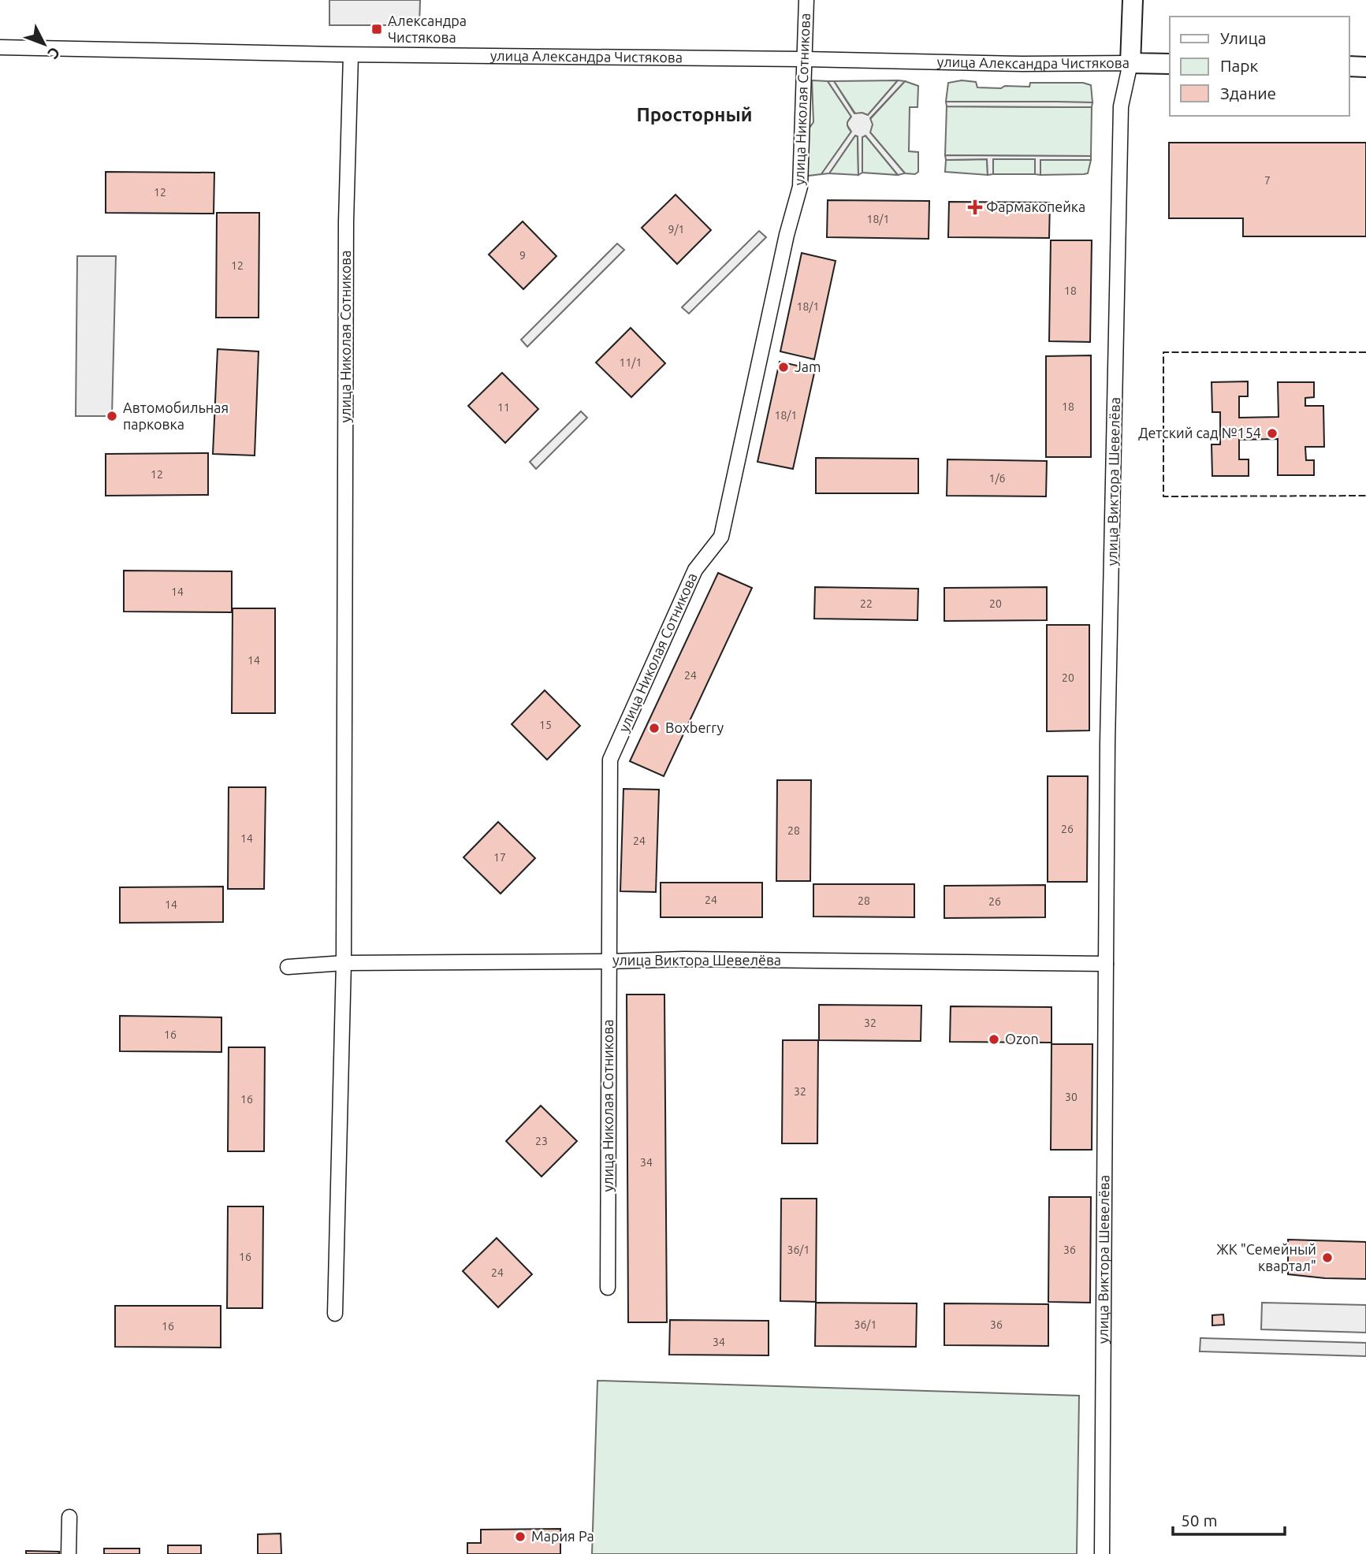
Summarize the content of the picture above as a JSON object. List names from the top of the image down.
{
  "streets": {
    "street": ["улица Александра Чистякова", "улица Николая Сотникова", "улица Виктора Шевелёва"]
  },
  "crossings": [
    ["улица Александра Чистякова", "улица Николая Сотникова"],
    ["улица Александра Чистякова", "улица Виктора Шевелёва"],
    ["улица Николая Сотникова", "улица Виктора Шевелёва"]
  ],
  "districts": ["Просторный"],
  "places": {
    "transit": ["Александра Чистякова"],
    "health": ["Фармакопейка"],
    "other": [
      "Jam",
      "Автомобильная парковка",
      "Детский сад №154",
      "Boxberry",
      "Ozon",
      "ЖК \"Семейный квартал\"",
      "Мария Ра"
    ]
  },
  "house_numbers": [
    "7",
    "12",
    "18/1",
    "9/1",
    "9",
    "12",
    "18",
    "18/1",
    "11/1",
    "18",
    "11",
    "18/1",
    "12",
    "1/6",
    "14",
    "22",
    "20",
    "14",
    "24",
    "20",
    "15",
    "26",
    "28",
    "14",
    "24",
    "17",
    "24",
    "28",
    "26",
    "14",
    "32",
    "16",
    "32",
    "30",
    "16",
    "23",
    "34",
    "36/1",
    "36",
    "16",
    "24",
    "36/1",
    "36",
    "16",
    "34"
  ],
  "legend": ["Улица", "Парк", "Здание"],
  "scale_bar": "50 m",
  "north": "bottom right"
}
